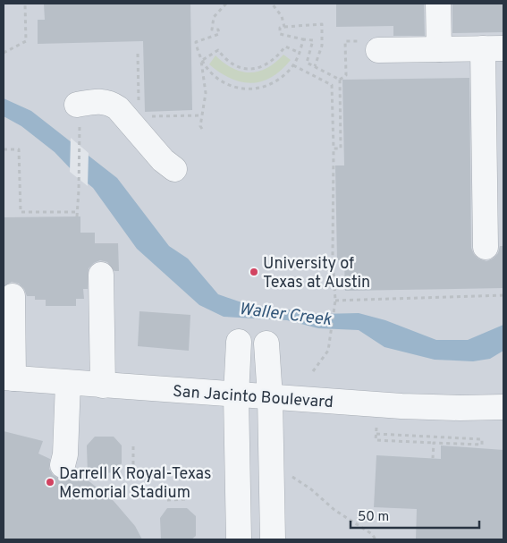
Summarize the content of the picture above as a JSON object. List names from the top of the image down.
{
  "streets": {
    "street": ["San Jacinto Boulevard"]
  },
  "water": ["Waller Creek"],
  "places": ["University of Texas at Austin", "Darrell K Royal-Texas Memorial Stadium"],
  "scale_bar": "50 m"
}
